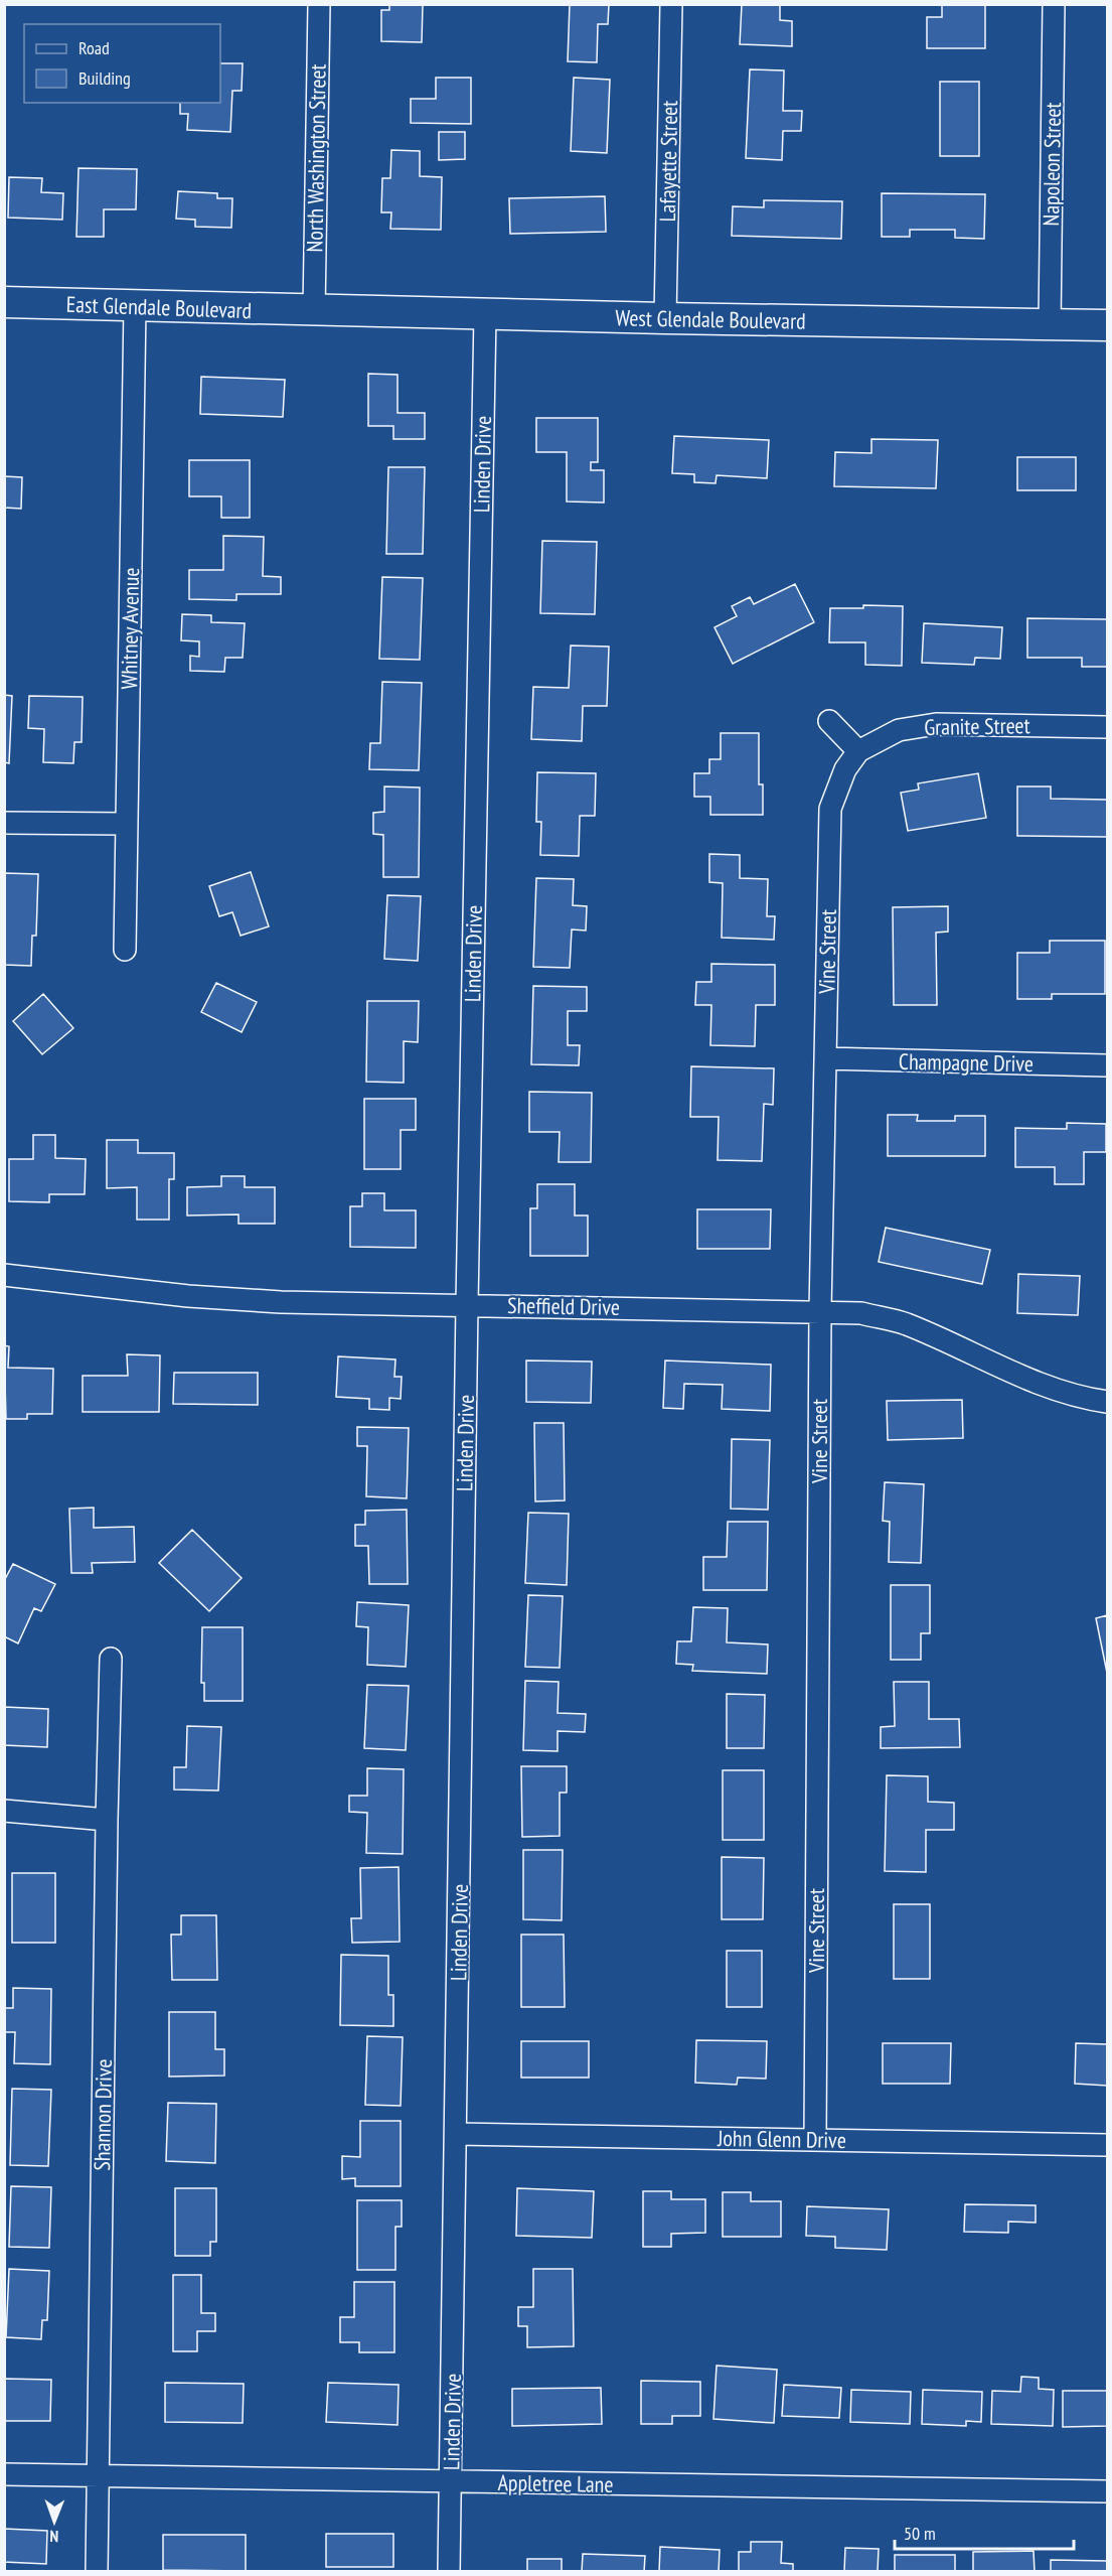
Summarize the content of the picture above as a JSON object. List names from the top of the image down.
{
  "streets": {
    "street": [
      "North Washington Street",
      "Lafayette Street",
      "Napoleon Street",
      "East Glendale Boulevard",
      "West Glendale Boulevard",
      "Linden Drive",
      "Whitney Avenue",
      "Granite Street",
      "Vine Street",
      "Champagne Drive",
      "Sheffield Drive",
      "Shannon Drive",
      "John Glenn Drive",
      "Appletree Lane"
    ]
  },
  "crossings": [
    ["North Washington Street", "East Glendale Boulevard"],
    ["North Washington Street", "West Glendale Boulevard"],
    ["Lafayette Street", "West Glendale Boulevard"],
    ["Napoleon Street", "West Glendale Boulevard"],
    ["East Glendale Boulevard", "West Glendale Boulevard"],
    ["East Glendale Boulevard", "Whitney Avenue"],
    ["West Glendale Boulevard", "Linden Drive"],
    ["Linden Drive", "Sheffield Drive"],
    ["Linden Drive", "John Glenn Drive"],
    ["Linden Drive", "Appletree Lane"],
    ["Granite Street", "Vine Street"],
    ["Vine Street", "Champagne Drive"],
    ["Vine Street", "Sheffield Drive"],
    ["Vine Street", "John Glenn Drive"],
    ["Shannon Drive", "Appletree Lane"]
  ],
  "legend": ["Road", "Building"],
  "scale_bar": "50 m",
  "north": "bottom"
}
